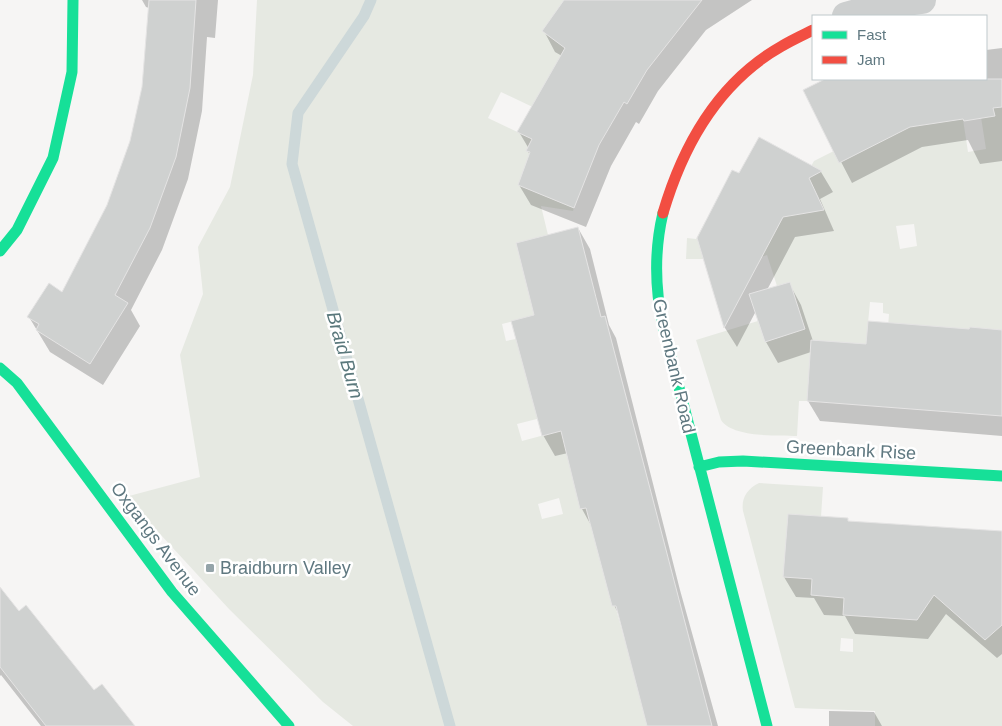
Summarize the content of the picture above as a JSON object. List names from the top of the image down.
{
  "streets": {
    "street": ["Greenbank Road", "Greenbank Rise", "Oxgangs Avenue"]
  },
  "crossings": [
    ["Greenbank Road", "Greenbank Rise"]
  ],
  "water": ["Braid Burn"],
  "places": {
    "transit": ["Braidburn Valley"]
  },
  "legend": ["Fast", "Jam"]
}
